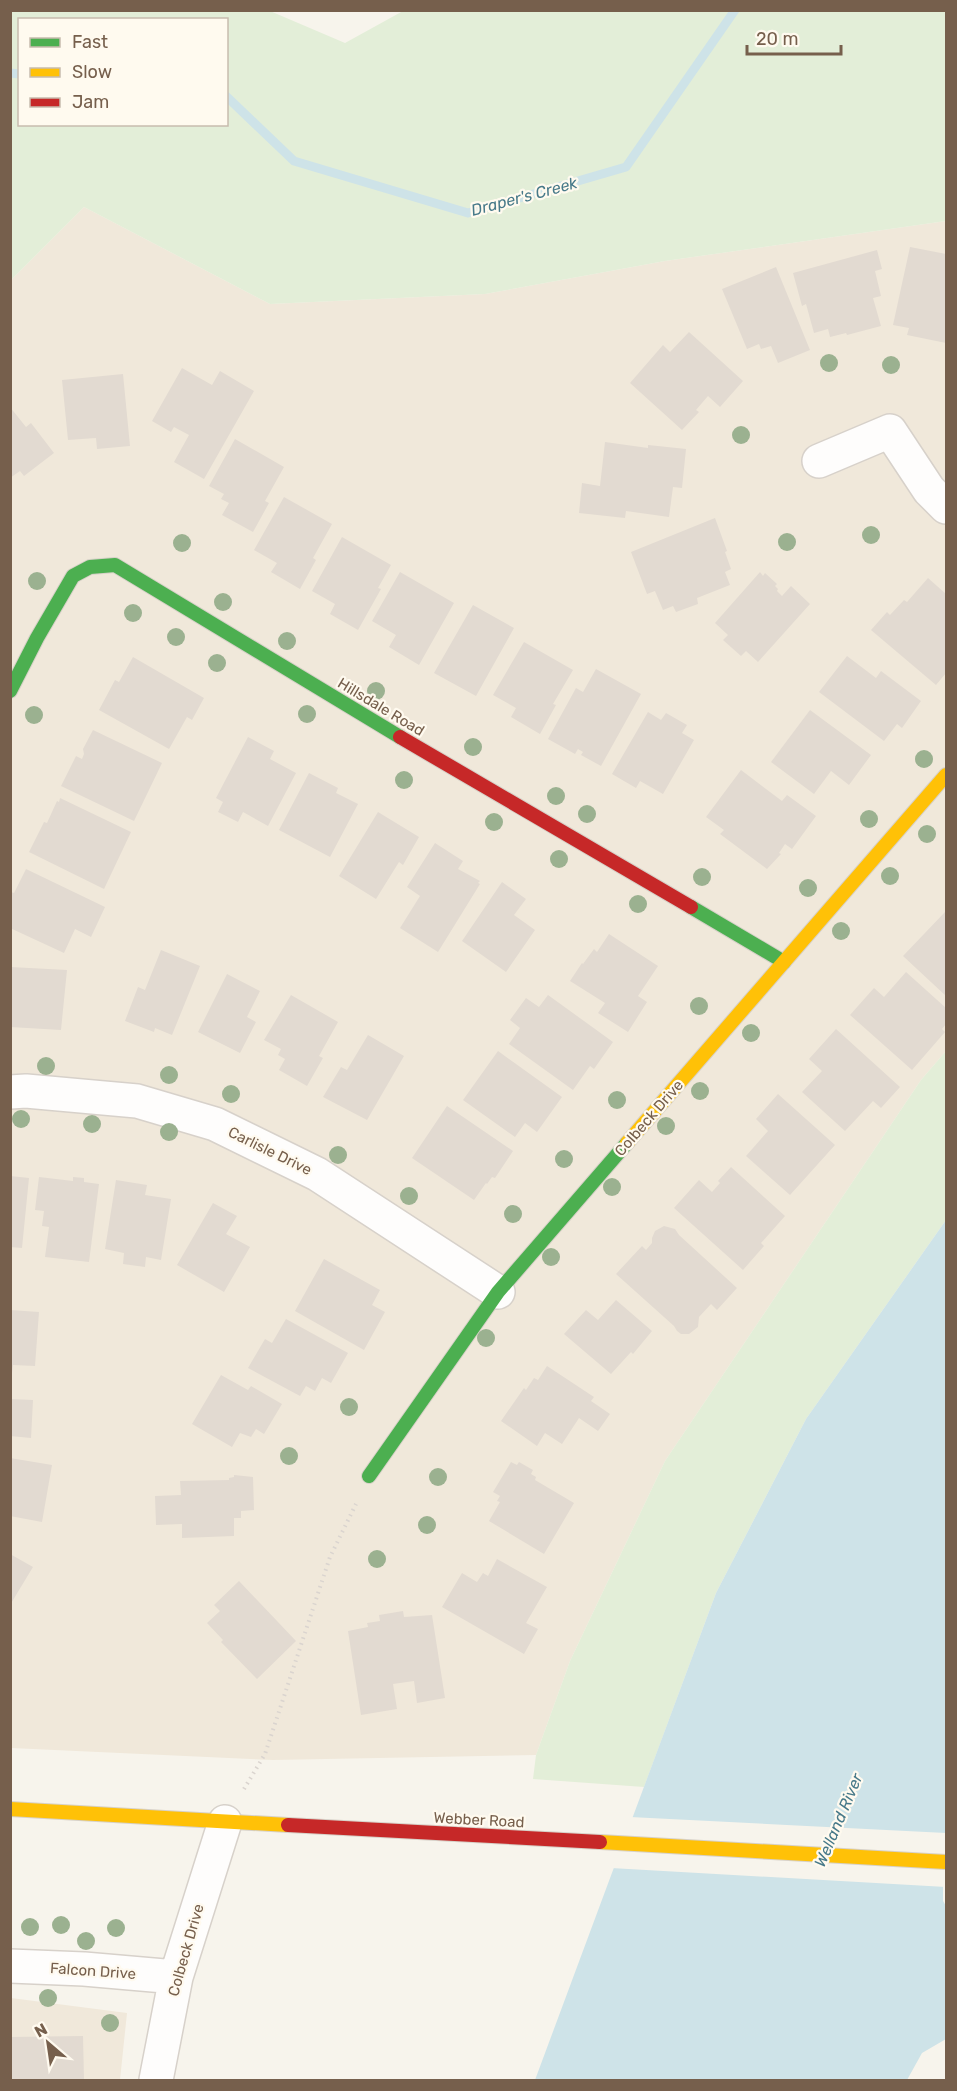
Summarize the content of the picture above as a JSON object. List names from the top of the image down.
{
  "streets": {
    "street": [
      "Hillsdale Road",
      "Colbeck Drive",
      "Carlisle Drive",
      "Webber Road",
      "Falcon Drive"
    ]
  },
  "crossings": [
    ["Hillsdale Road", "Colbeck Drive"],
    ["Colbeck Drive", "Carlisle Drive"],
    ["Colbeck Drive", "Webber Road"],
    ["Colbeck Drive", "Falcon Drive"]
  ],
  "water": ["Draper's Creek", "Welland River"],
  "legend": ["Fast", "Slow", "Jam"],
  "scale_bar": "20 m",
  "north": "top left"
}
